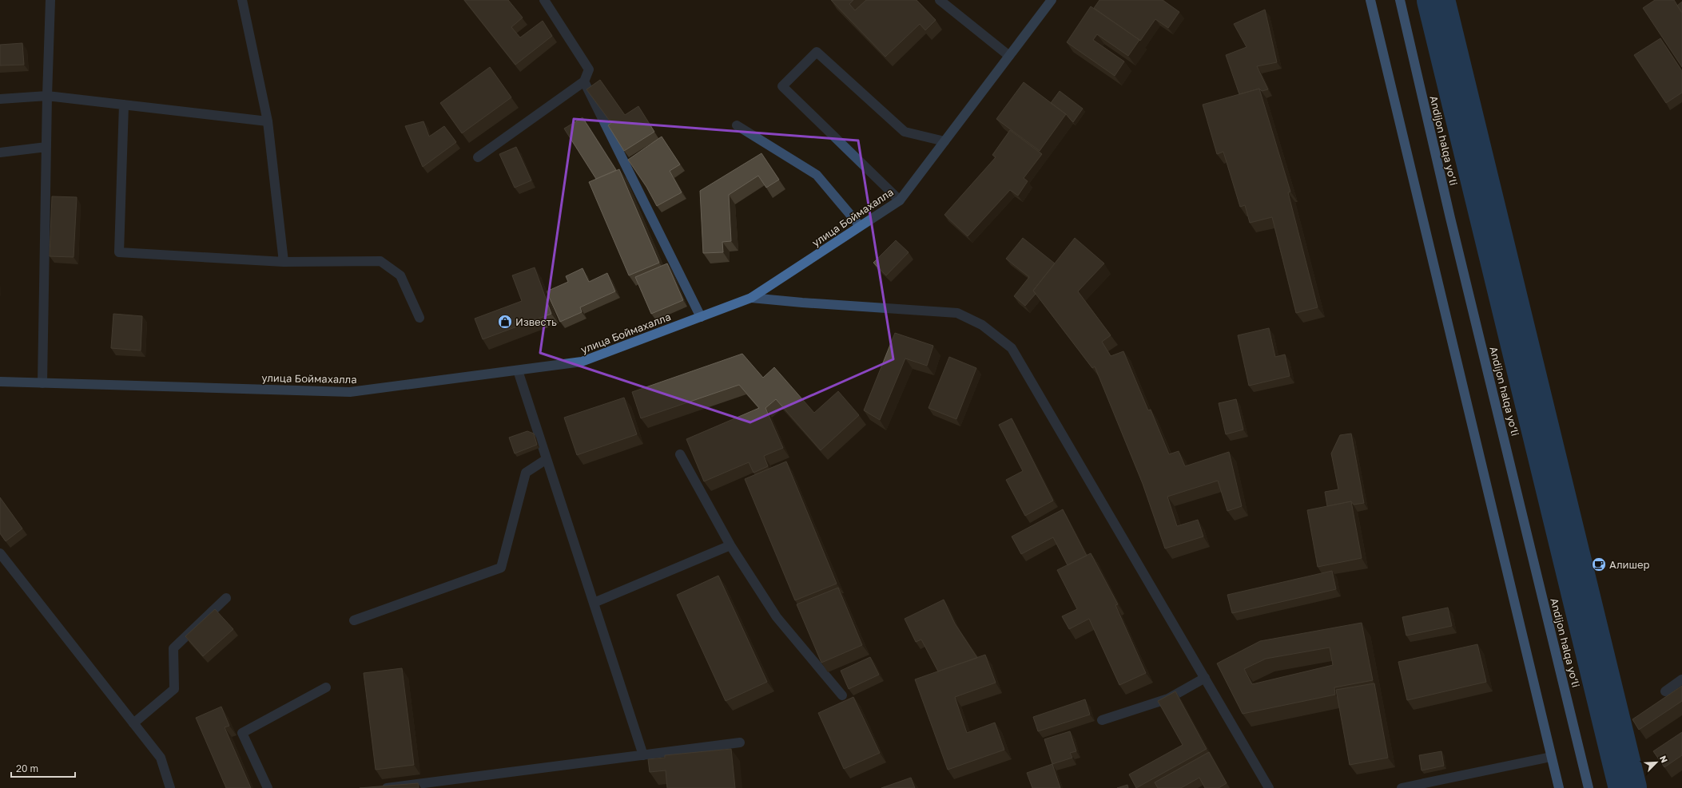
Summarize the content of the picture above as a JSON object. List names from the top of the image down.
{
  "streets": {
    "highway": ["Andijon halqa yo‘li"],
    "main road": ["улица Боймахалла"]
  },
  "places": {
    "shop": ["Известь"],
    "cafe": ["Алишер"]
  },
  "scale_bar": "20 m",
  "north": "top right"
}
